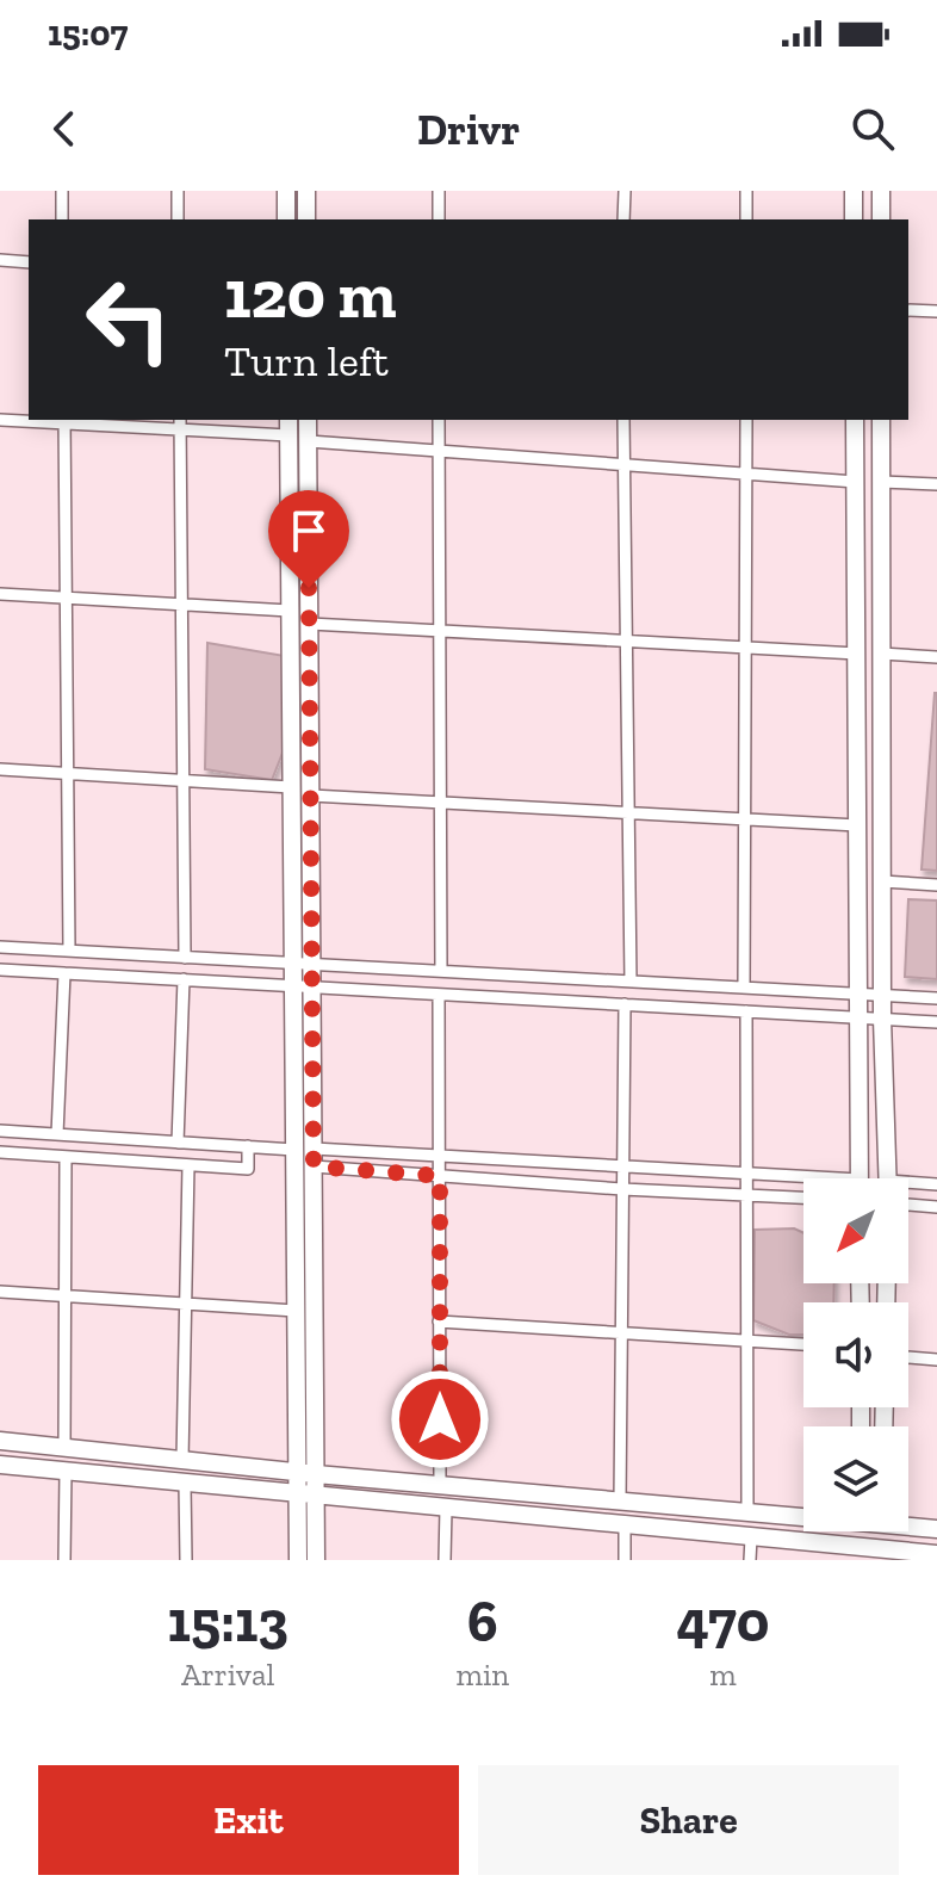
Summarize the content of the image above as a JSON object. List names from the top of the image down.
{
  "north": "bottom left",
  "page": {
    "status": "15:07",
    "header": "Drivr",
    "turn": ["120 m", "Turn left"],
    "eta": [
      "15:13",
      "Arrival",
      "6",
      "min",
      "470",
      "m"
    ],
    "buttons": ["Exit", "Share"]
  }
}
